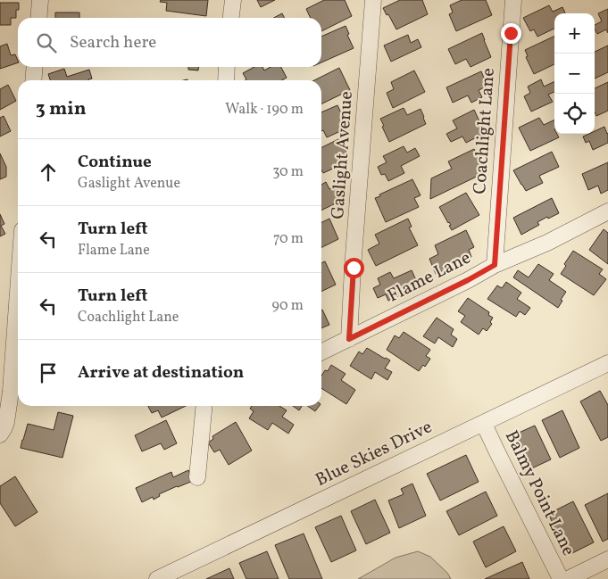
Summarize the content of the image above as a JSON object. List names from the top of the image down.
{
  "streets": {
    "street": [
      "Coachlight Lane",
      "Gaslight Avenue",
      "Flame Lane",
      "Blue Skies Drive",
      "Balmy Point Lane"
    ]
  },
  "crossings": [
    ["Coachlight Lane", "Flame Lane"],
    ["Gaslight Avenue", "Flame Lane"],
    ["Blue Skies Drive", "Balmy Point Lane"]
  ],
  "page": {
    "map_buttons": ["+", "−"],
    "search": "Search here",
    "heading": ["3 min", "Walk · 190 m"],
    "list": [
      ["Continue", "Gaslight Avenue", "30 m"],
      ["Turn left", "Flame Lane", "70 m"],
      ["Turn left", "Coachlight Lane", "90 m"],
      "Arrive at destination"
    ]
  }
}
